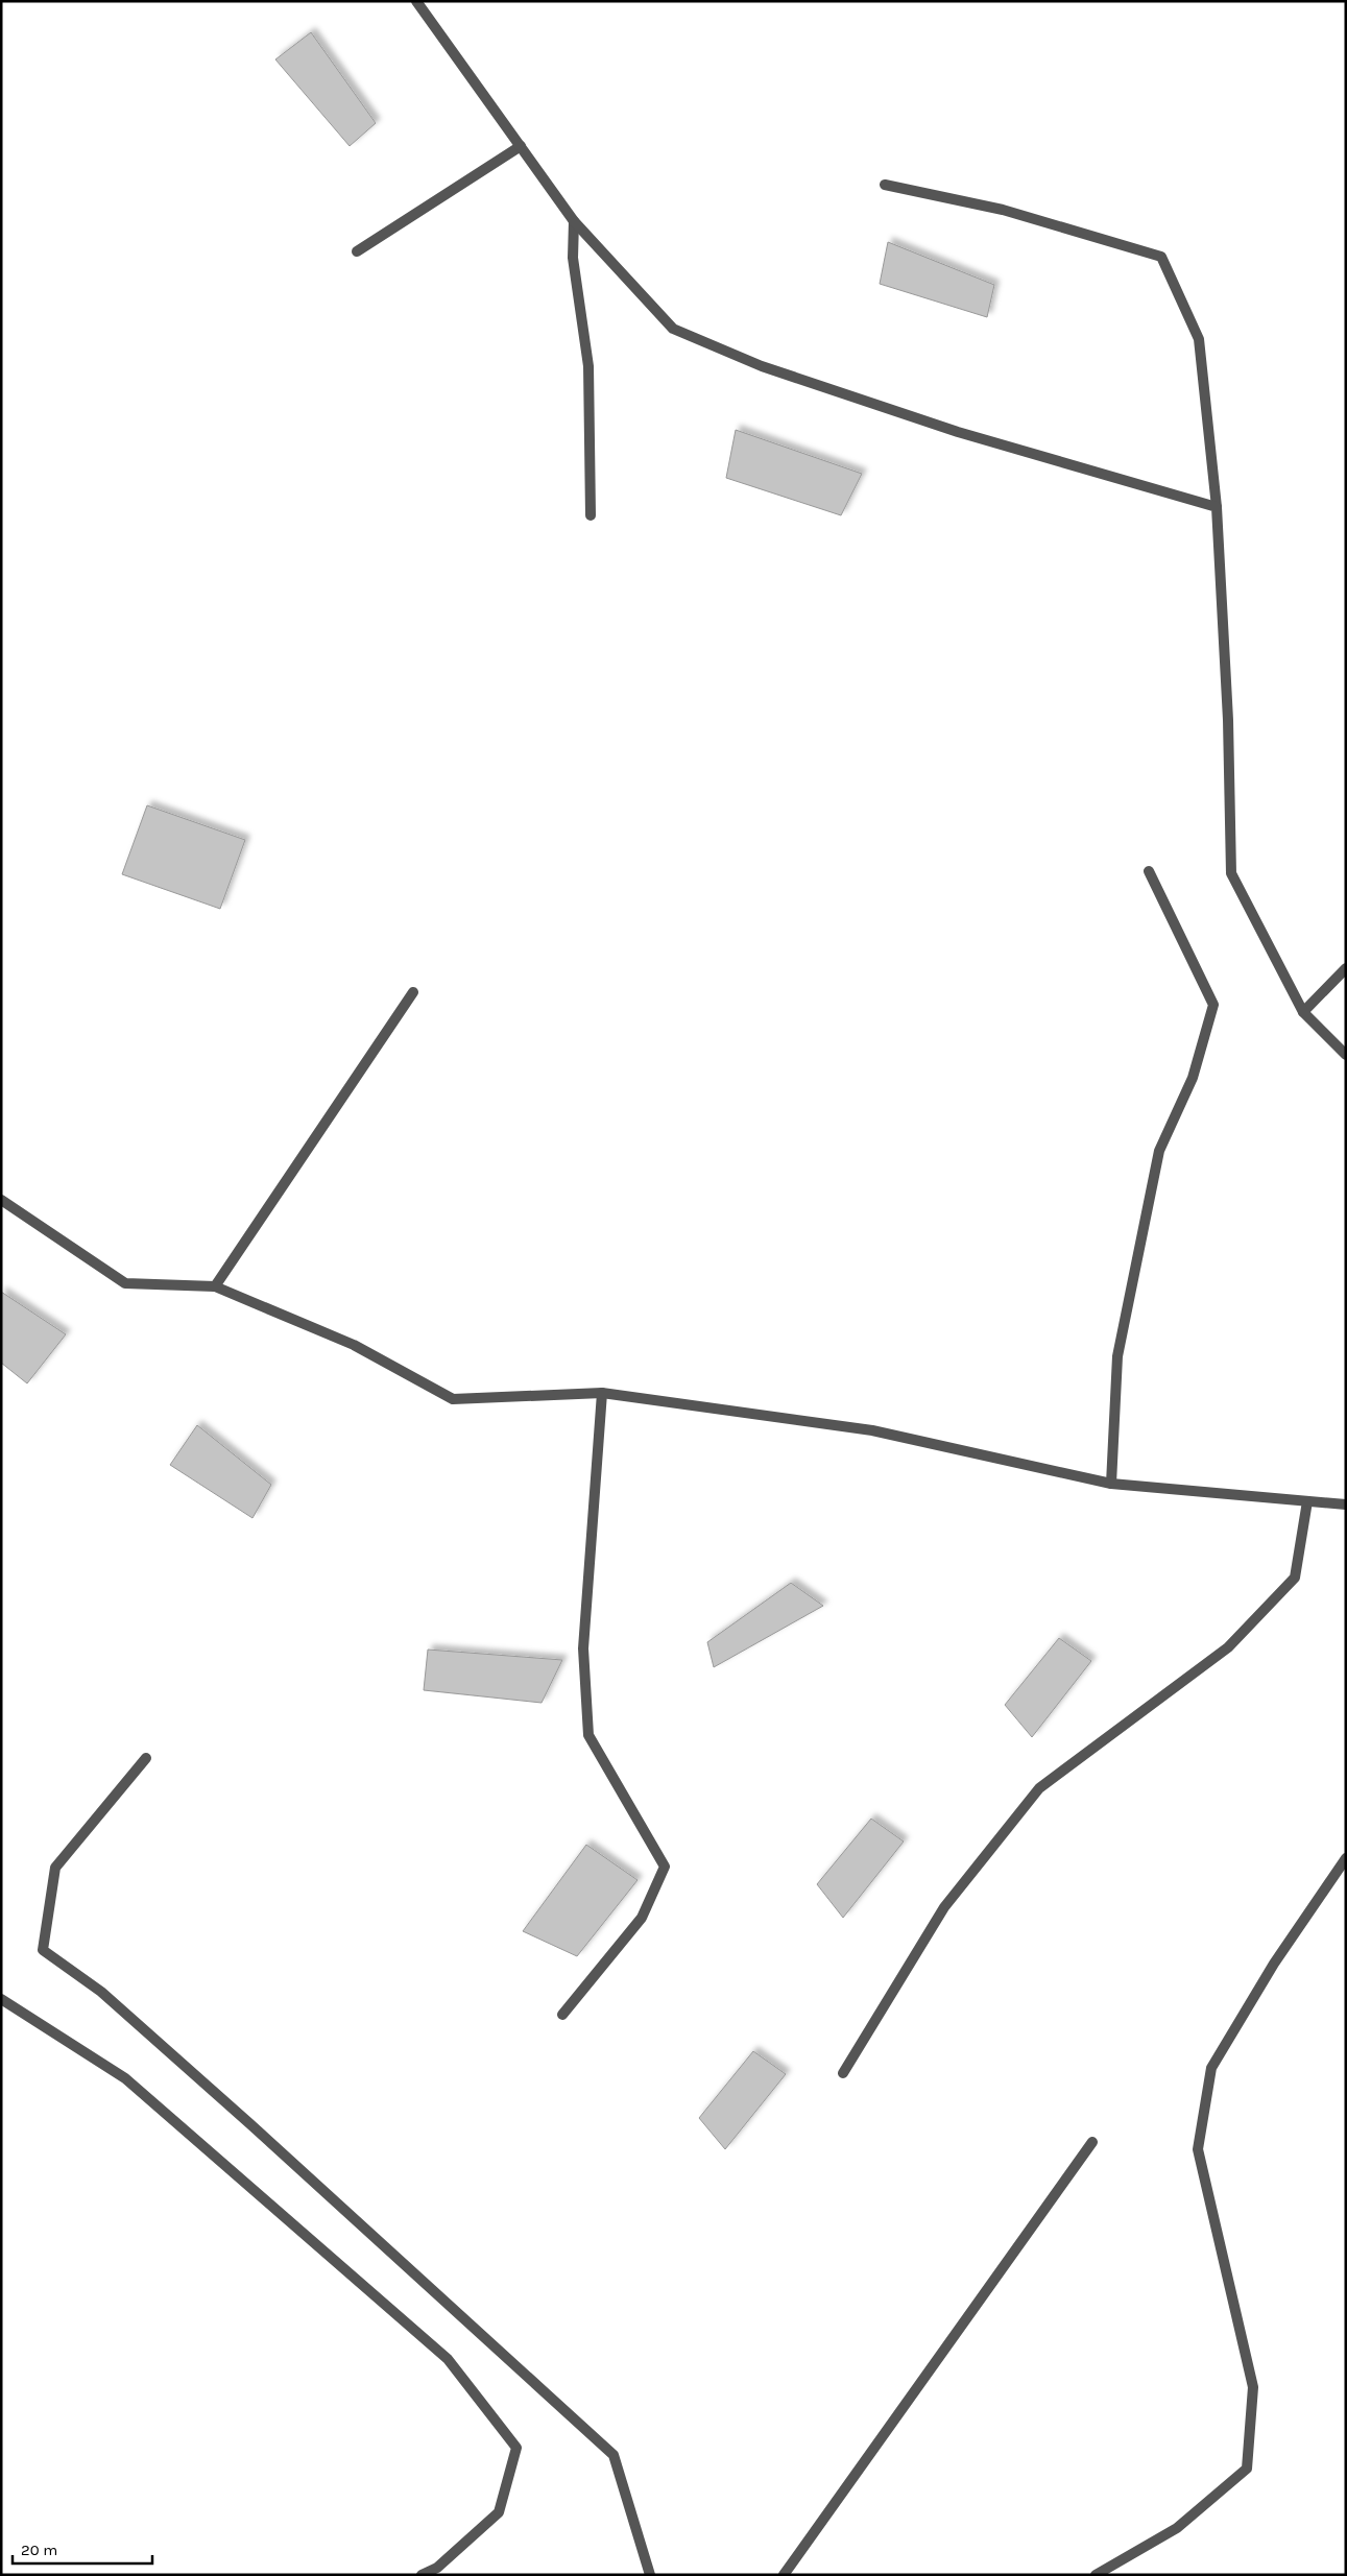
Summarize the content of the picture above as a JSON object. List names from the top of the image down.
{
  "scale_bar": "20 m"
}
